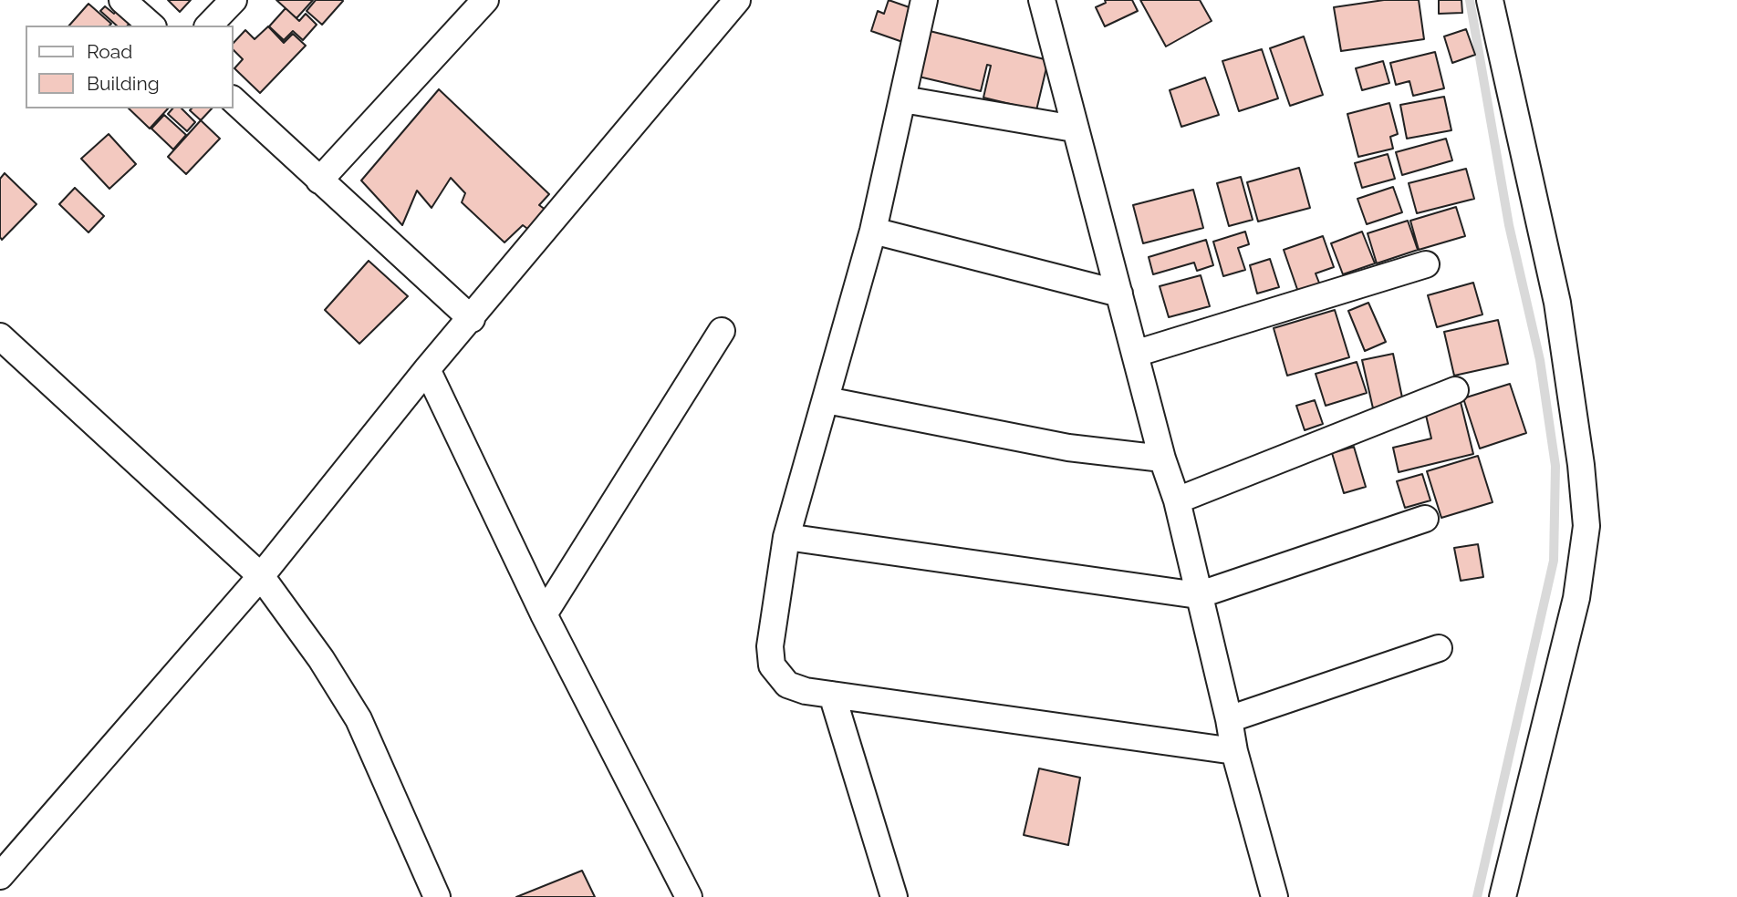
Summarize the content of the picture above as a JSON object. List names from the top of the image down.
{
  "legend": ["Road", "Building"]
}
